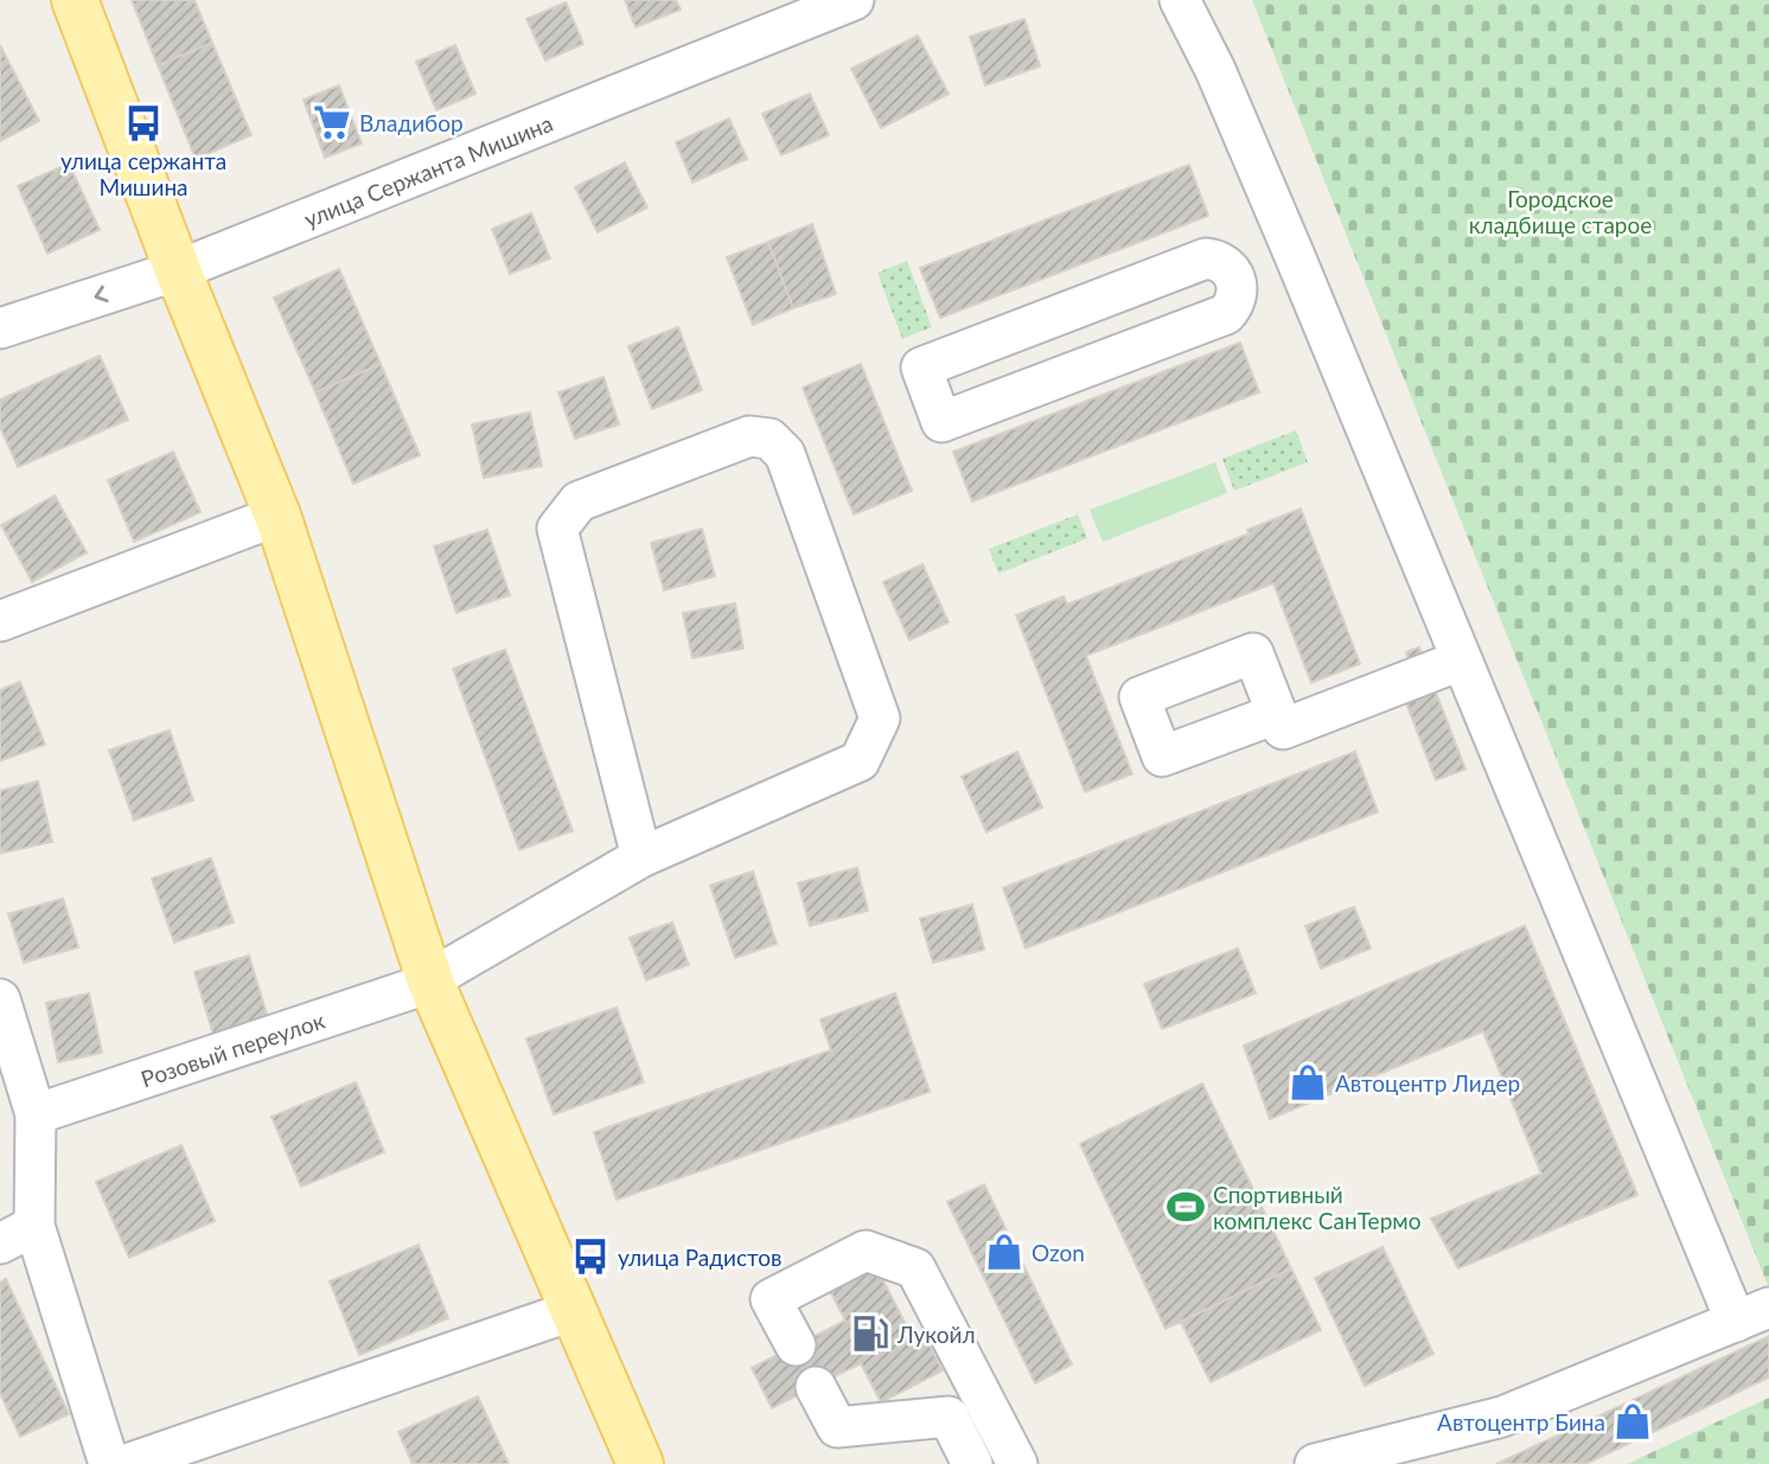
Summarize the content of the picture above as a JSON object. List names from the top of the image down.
{
  "streets": {
    "street": ["улица Сержанта Мишина", "Розовый переулок"]
  },
  "parks": ["Городское кладбище старое"],
  "places": {
    "supermarket": ["Владибор"],
    "bus stop": ["улица cержанта Мишина", "улица Радистов"],
    "shop": ["Автоцентр Лидер", "Ozon", "Автоцентр Бина"],
    "sports": ["Спортивный комплекс СанТермо"],
    "fuel station": ["Лукойл"]
  }
}
